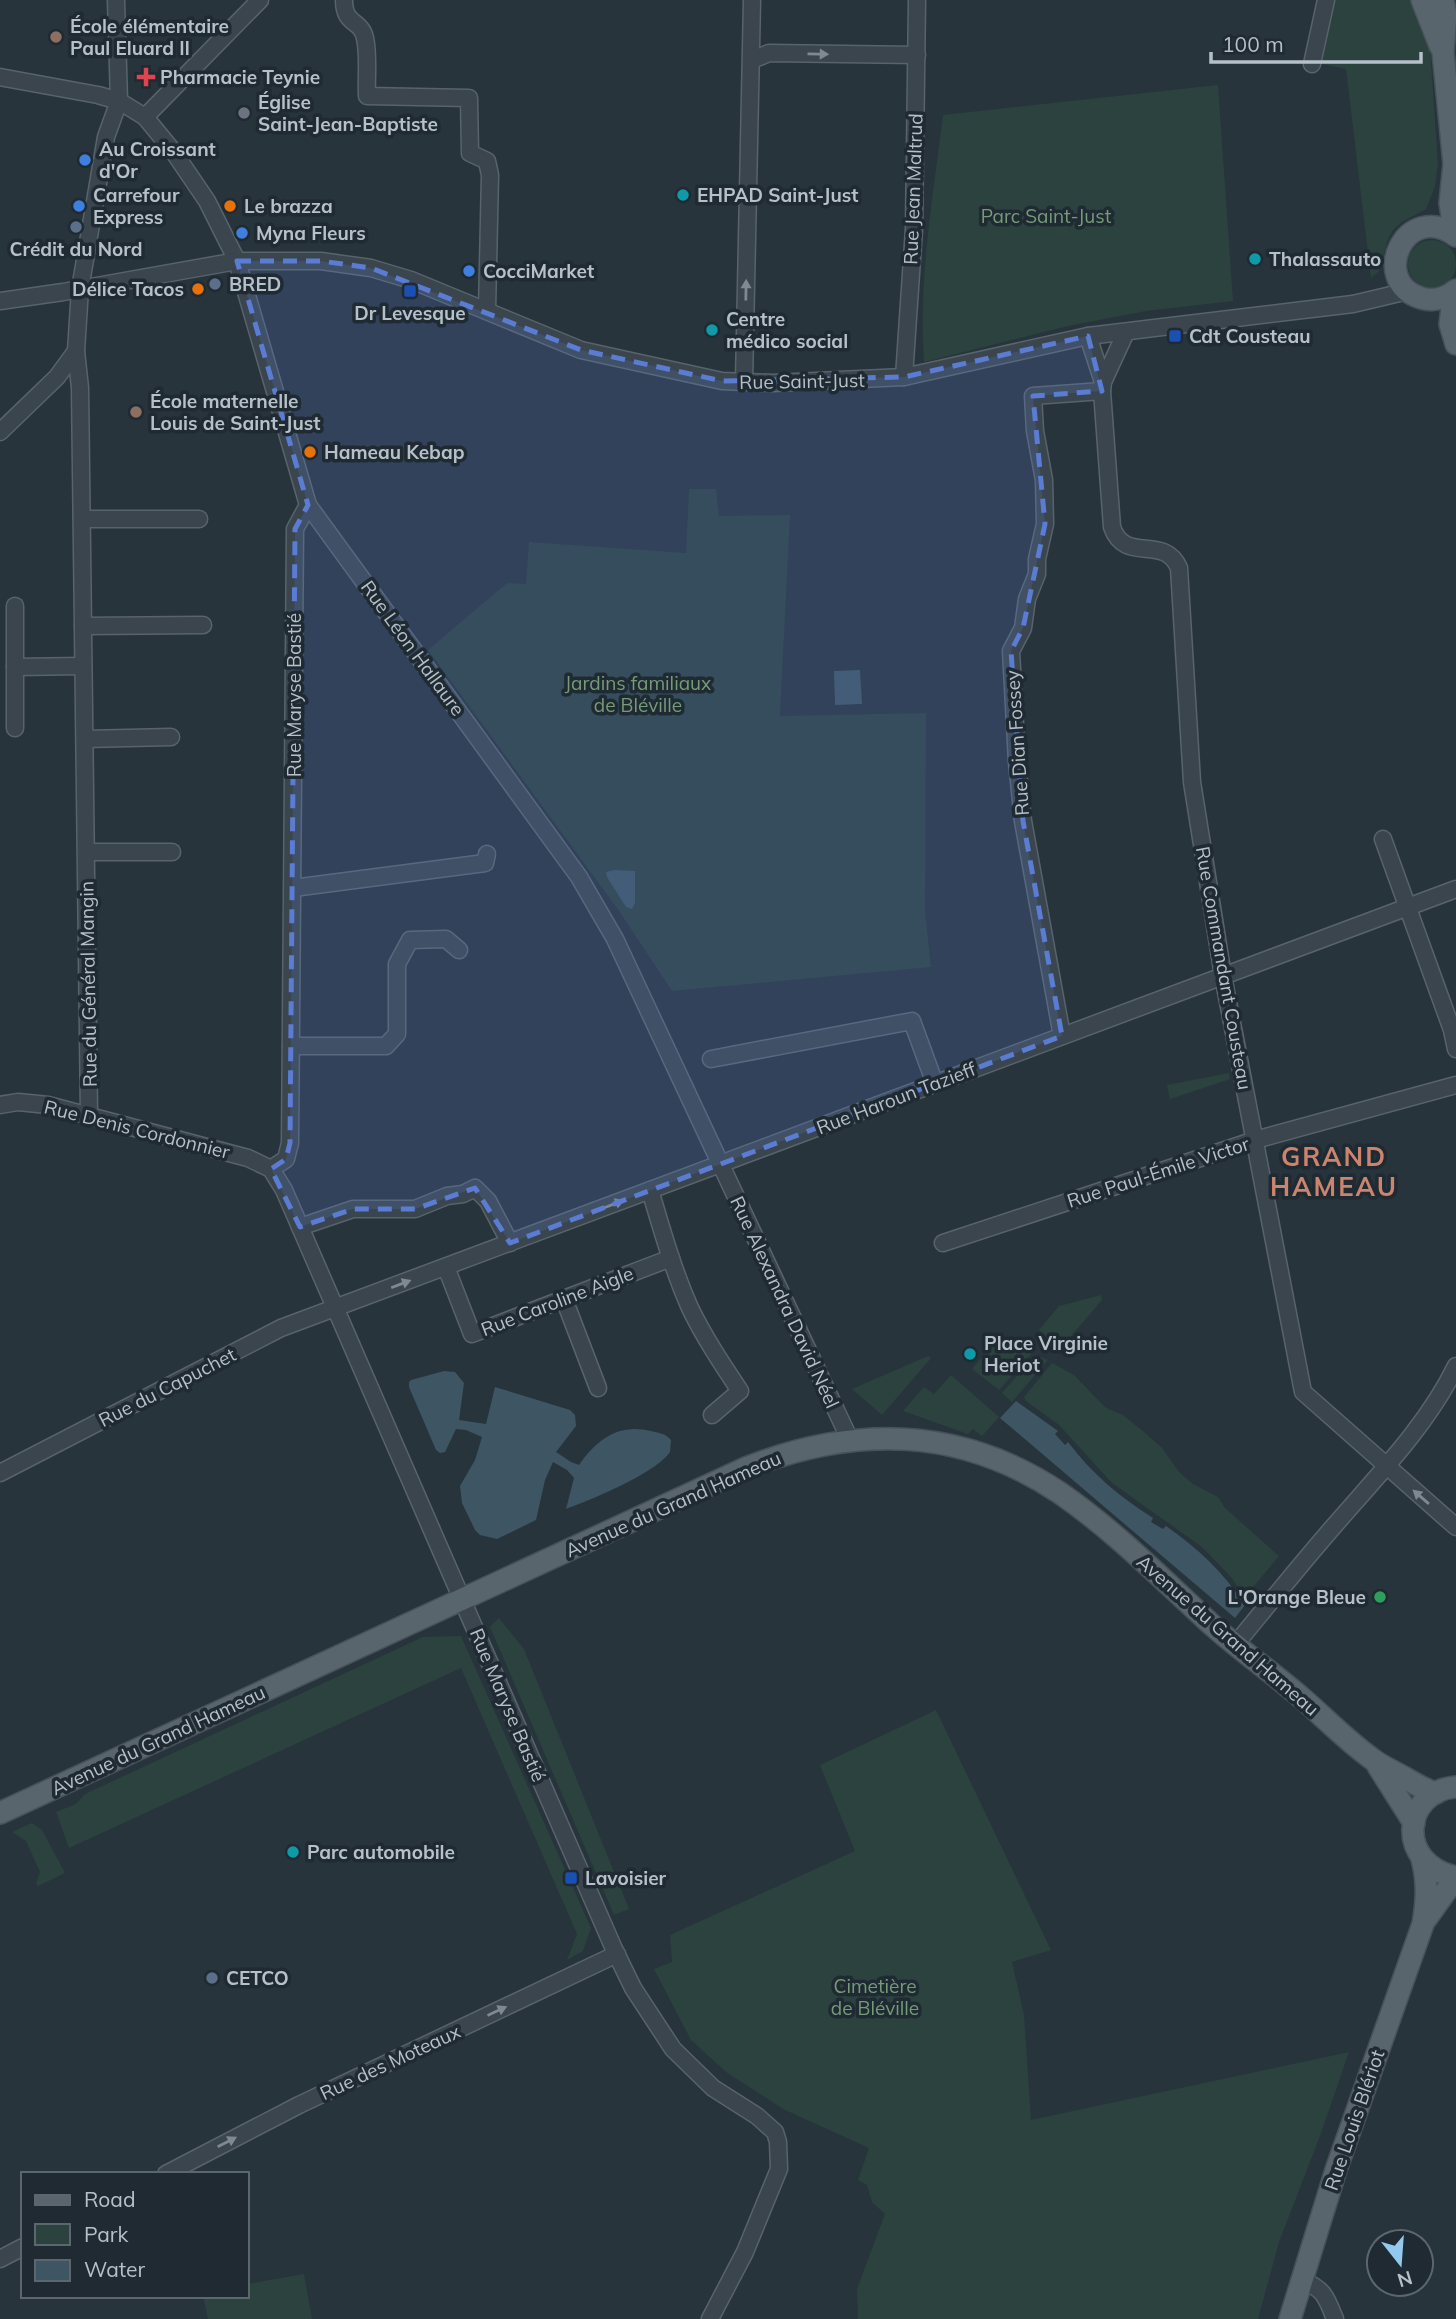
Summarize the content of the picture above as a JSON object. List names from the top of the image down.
{
  "streets": {
    "main road": ["Avenue du Grand Hameau", "Rue Louis Blériot"],
    "street": [
      "Rue Jean Maltrud",
      "Rue Saint-Just",
      "Rue Léon Hallaure",
      "Rue Maryse Bastié",
      "Rue Dian Fossey",
      "Rue Commandant Cousteau",
      "Rue du Général Mangin",
      "Rue Haroun Tazieff",
      "Rue Denis Cordonnier",
      "Rue Paul-Émile Victor",
      "Rue Caroline Aigle",
      "Rue Alexandra David Néel",
      "Rue du Capuchet",
      "Rue des Moteaux"
    ]
  },
  "crossings": [
    ["Rue Jean Maltrud", "Rue Saint-Just"],
    ["Rue Saint-Just", "Rue Léon Hallaure"],
    ["Rue Saint-Just", "Rue Commandant Cousteau"],
    ["Rue Saint-Just", "Rue du Général Mangin"],
    ["Rue Léon Hallaure", "Rue Maryse Bastié"],
    ["Rue Léon Hallaure", "Rue du Général Mangin"],
    ["Rue Léon Hallaure", "Rue Haroun Tazieff"],
    ["Rue Léon Hallaure", "Rue Alexandra David Néel"],
    ["Rue Maryse Bastié", "Rue Haroun Tazieff"],
    ["Rue Maryse Bastié", "Rue Denis Cordonnier"],
    ["Rue Maryse Bastié", "Rue du Capuchet"],
    ["Rue Maryse Bastié", "Avenue du Grand Hameau"],
    ["Rue Maryse Bastié", "Rue des Moteaux"],
    ["Rue Dian Fossey", "Rue Commandant Cousteau"],
    ["Rue Dian Fossey", "Rue Haroun Tazieff"],
    ["Rue Commandant Cousteau", "Rue Haroun Tazieff"],
    ["Rue Commandant Cousteau", "Rue Paul-Émile Victor"],
    ["Rue du Général Mangin", "Rue Denis Cordonnier"],
    ["Rue Haroun Tazieff", "Rue Caroline Aigle"],
    ["Rue Haroun Tazieff", "Rue Alexandra David Néel"],
    ["Rue Haroun Tazieff", "Rue du Capuchet"],
    ["Rue Alexandra David Néel", "Avenue du Grand Hameau"],
    ["Avenue du Grand Hameau", "Rue Louis Blériot"]
  ],
  "one_way": ["Rue des Moteaux"],
  "districts": ["GRAND HAMEAU"],
  "parks": ["Parc Saint-Just", "Jardins familiaux de Bléville", "Cimetière de Bléville"],
  "places": {
    "other": [
      "École élémentaire Paul Eluard II",
      "Église Saint-Jean-Baptiste",
      "Au Croissant d'Or",
      "EHPAD Saint-Just",
      "Carrefour Express",
      "Le brazza",
      "Crédit du Nord",
      "Myna Fleurs",
      "Thalassauto",
      "CocciMarket",
      "BRED",
      "Délice Tacos",
      "Centre médico social",
      "École maternelle Louis de Saint-Just",
      "Hameau Kebap",
      "Place Virginie Heriot",
      "L'Orange Bleue",
      "Parc automobile",
      "CETCO"
    ],
    "health": ["Pharmacie Teynie"],
    "transit": ["Dr Levesque", "Cdt Cousteau", "Lavoisier"]
  },
  "legend": ["Road", "Park", "Water"],
  "scale_bar": "100 m",
  "north": "bottom"
}
